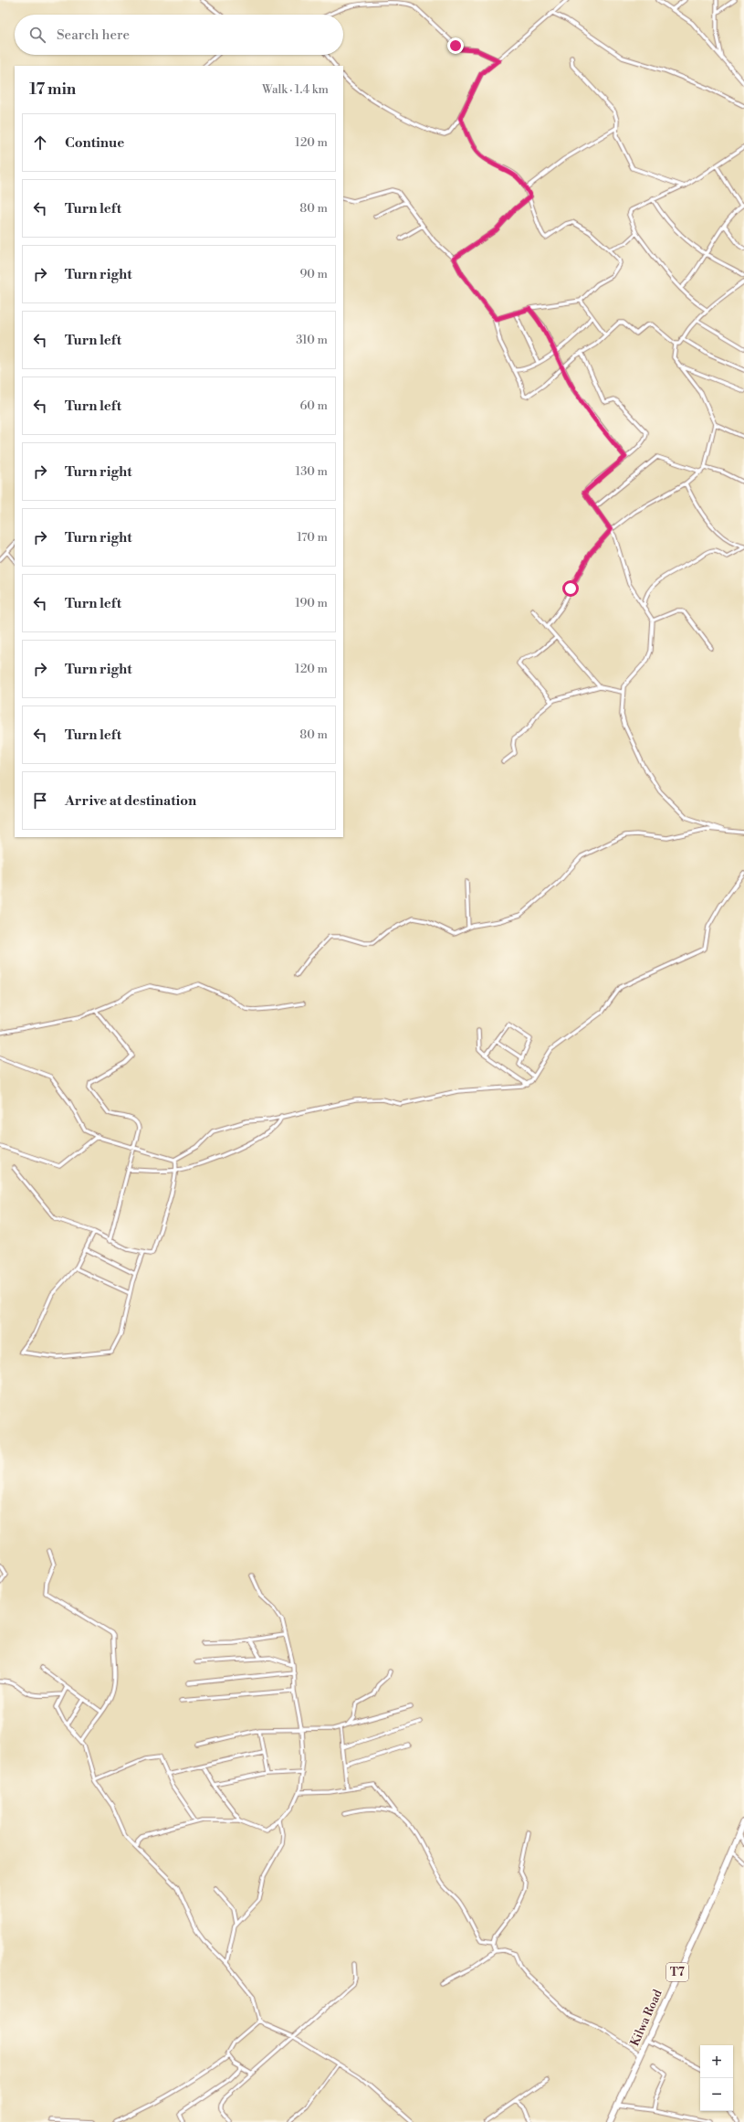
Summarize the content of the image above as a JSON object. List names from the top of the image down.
{
  "streets": {
    "highway": ["T7", "Kilwa Road"]
  },
  "page": {
    "search": "Search here",
    "heading": ["17 min", "Walk · 1.4 km"],
    "list": [
      ["Continue", "120 m"],
      ["Turn left", "80 m"],
      ["Turn right", "90 m"],
      ["Turn left", "310 m"],
      ["Turn left", "60 m"],
      ["Turn right", "130 m"],
      ["Turn right", "170 m"],
      ["Turn left", "190 m"],
      ["Turn right", "120 m"],
      ["Turn left", "80 m"],
      "Arrive at destination"
    ],
    "map_buttons": ["+", "−"]
  }
}
